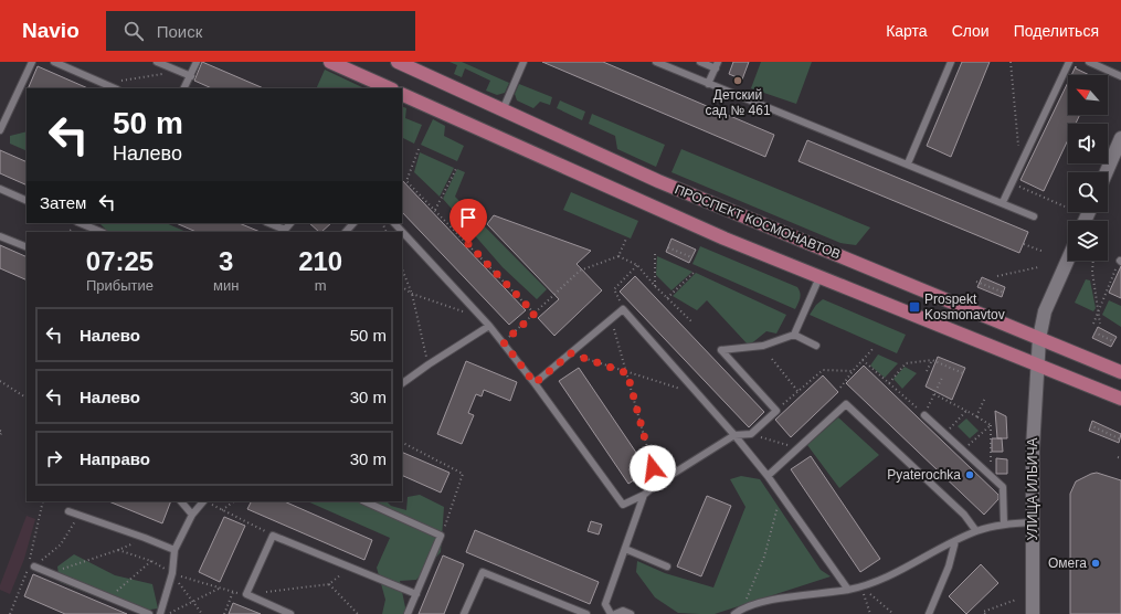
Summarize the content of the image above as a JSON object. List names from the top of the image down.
{
  "streets": {
    "main road": ["ПРОСПЕКТ КОСМОНАВТОВ", "УЛИЦА ИЛЬИЧА"]
  },
  "crossings": [
    ["ПРОСПЕКТ КОСМОНАВТОВ", "УЛИЦА ИЛЬИЧА"]
  ],
  "places": {
    "other": ["Детский сад № 461", "Pyaterochka", "Омега"],
    "transit": ["Prospekt Kosmonavtov"]
  },
  "north": "top left",
  "page": {
    "header": "Navio",
    "search": "Поиск",
    "nav": ["Карта", "Слои", "Поделиться"],
    "turn": ["50 m", "Налево"],
    "then": "Затем",
    "eta": [
      "07:25",
      "Прибытие",
      "3",
      "мин",
      "210",
      "m"
    ],
    "list": [
      {
        "name": "Налево",
        "value": "50 m"
      },
      {
        "name": "Налево",
        "value": "30 m"
      },
      {
        "name": "Направо",
        "value": "30 m"
      }
    ]
  }
}
